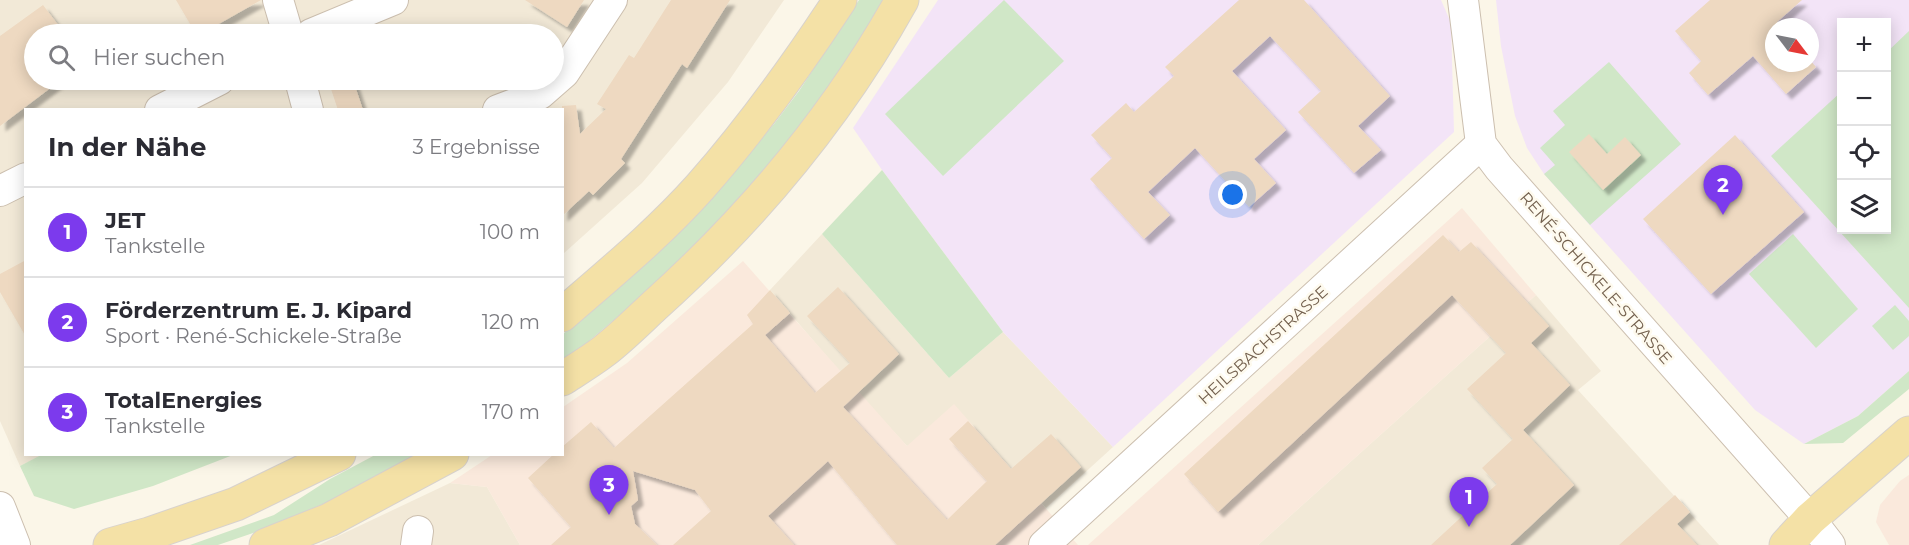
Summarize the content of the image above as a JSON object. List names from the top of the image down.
{
  "streets": {
    "street": ["RENÉ-SCHICKELE-STRASSE", "HEILSBACHSTRASSE"]
  },
  "crossings": [
    ["RENÉ-SCHICKELE-STRASSE", "HEILSBACHSTRASSE"]
  ],
  "north": "bottom right",
  "page": {
    "map_buttons": ["+", "−"],
    "search": "Hier suchen",
    "heading": ["In der Nähe", "3 Ergebnisse"],
    "pins": ["2", "3", "1"],
    "list": [
      {
        "mark": "1",
        "name": "JET",
        "note": "Tankstelle",
        "value": "100 m"
      },
      {
        "mark": "2",
        "name": "Förderzentrum E. J. Kipard",
        "note": "Sport · René-Schickele-Straße",
        "value": "120 m"
      },
      {
        "mark": "3",
        "name": "TotalEnergies",
        "note": "Tankstelle",
        "value": "170 m"
      }
    ]
  }
}
